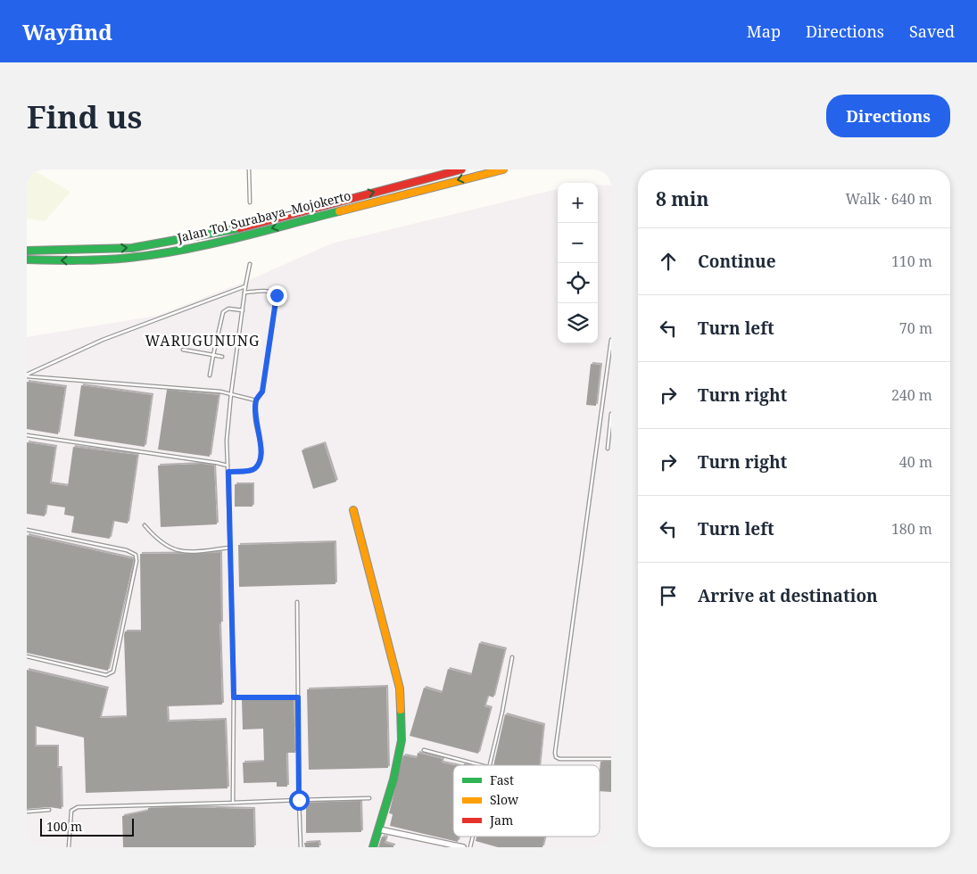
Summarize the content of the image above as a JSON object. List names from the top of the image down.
{
  "streets": {
    "main road": ["Jalan Tol Surabaya–Mojokerto"]
  },
  "districts": ["WARUGUNUNG"],
  "legend": ["Fast", "Slow", "Jam"],
  "scale_bar": "100 m",
  "page": {
    "header": "Wayfind",
    "nav": ["Map", "Directions", "Saved"],
    "buttons": "Directions",
    "title": "Find us",
    "heading": ["8 min", "Walk · 640 m"],
    "map_buttons": ["+", "−"],
    "list": [
      ["Continue", "110 m"],
      ["Turn left", "70 m"],
      ["Turn right", "240 m"],
      ["Turn right", "40 m"],
      ["Turn left", "180 m"],
      "Arrive at destination"
    ],
    "scale": "100 m"
  }
}
